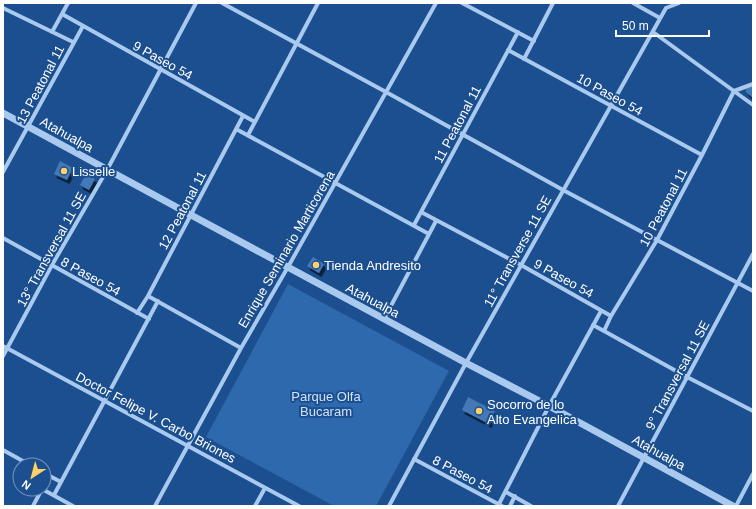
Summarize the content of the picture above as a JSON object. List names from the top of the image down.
{
  "streets": {
    "street": [
      "9 Paseo 54",
      "13 Peatonal 11",
      "10 Paseo 54",
      "11 Peatonal 11",
      "Atahualpa",
      "10 Peatonal 11",
      "12 Peatonal 11",
      "13° Transversal 11 SE",
      "Enrique Seminario Marticorena",
      "11° Transverse 11 SE",
      "8 Paseo 54",
      "9° Transversal 11 SE",
      "Doctor Felipe V. Carbo Briones"
    ]
  },
  "crossings": [
    ["9 Paseo 54", "13 Peatonal 11"],
    ["9 Paseo 54", "11 Peatonal 11"],
    ["9 Paseo 54", "10 Peatonal 11"],
    ["9 Paseo 54", "12 Peatonal 11"],
    ["9 Paseo 54", "13° Transversal 11 SE"],
    ["9 Paseo 54", "11° Transverse 11 SE"],
    ["13 Peatonal 11", "Atahualpa"],
    ["10 Paseo 54", "11 Peatonal 11"],
    ["10 Paseo 54", "10 Peatonal 11"],
    ["10 Paseo 54", "11° Transverse 11 SE"],
    ["Atahualpa", "12 Peatonal 11"],
    ["Atahualpa", "13° Transversal 11 SE"],
    ["Atahualpa", "Enrique Seminario Marticorena"],
    ["Atahualpa", "11° Transverse 11 SE"],
    ["Atahualpa", "9° Transversal 11 SE"],
    ["12 Peatonal 11", "8 Paseo 54"],
    ["13° Transversal 11 SE", "8 Paseo 54"],
    ["13° Transversal 11 SE", "Doctor Felipe V. Carbo Briones"],
    ["Enrique Seminario Marticorena", "Doctor Felipe V. Carbo Briones"],
    ["11° Transverse 11 SE", "8 Paseo 54"]
  ],
  "parks": ["Parque Olfa Bucaram"],
  "places": ["Lisselle", "Tienda Andresito", "Socorro de lo Alto Evangelica"],
  "scale_bar": "50 m",
  "north": "bottom left"
}
